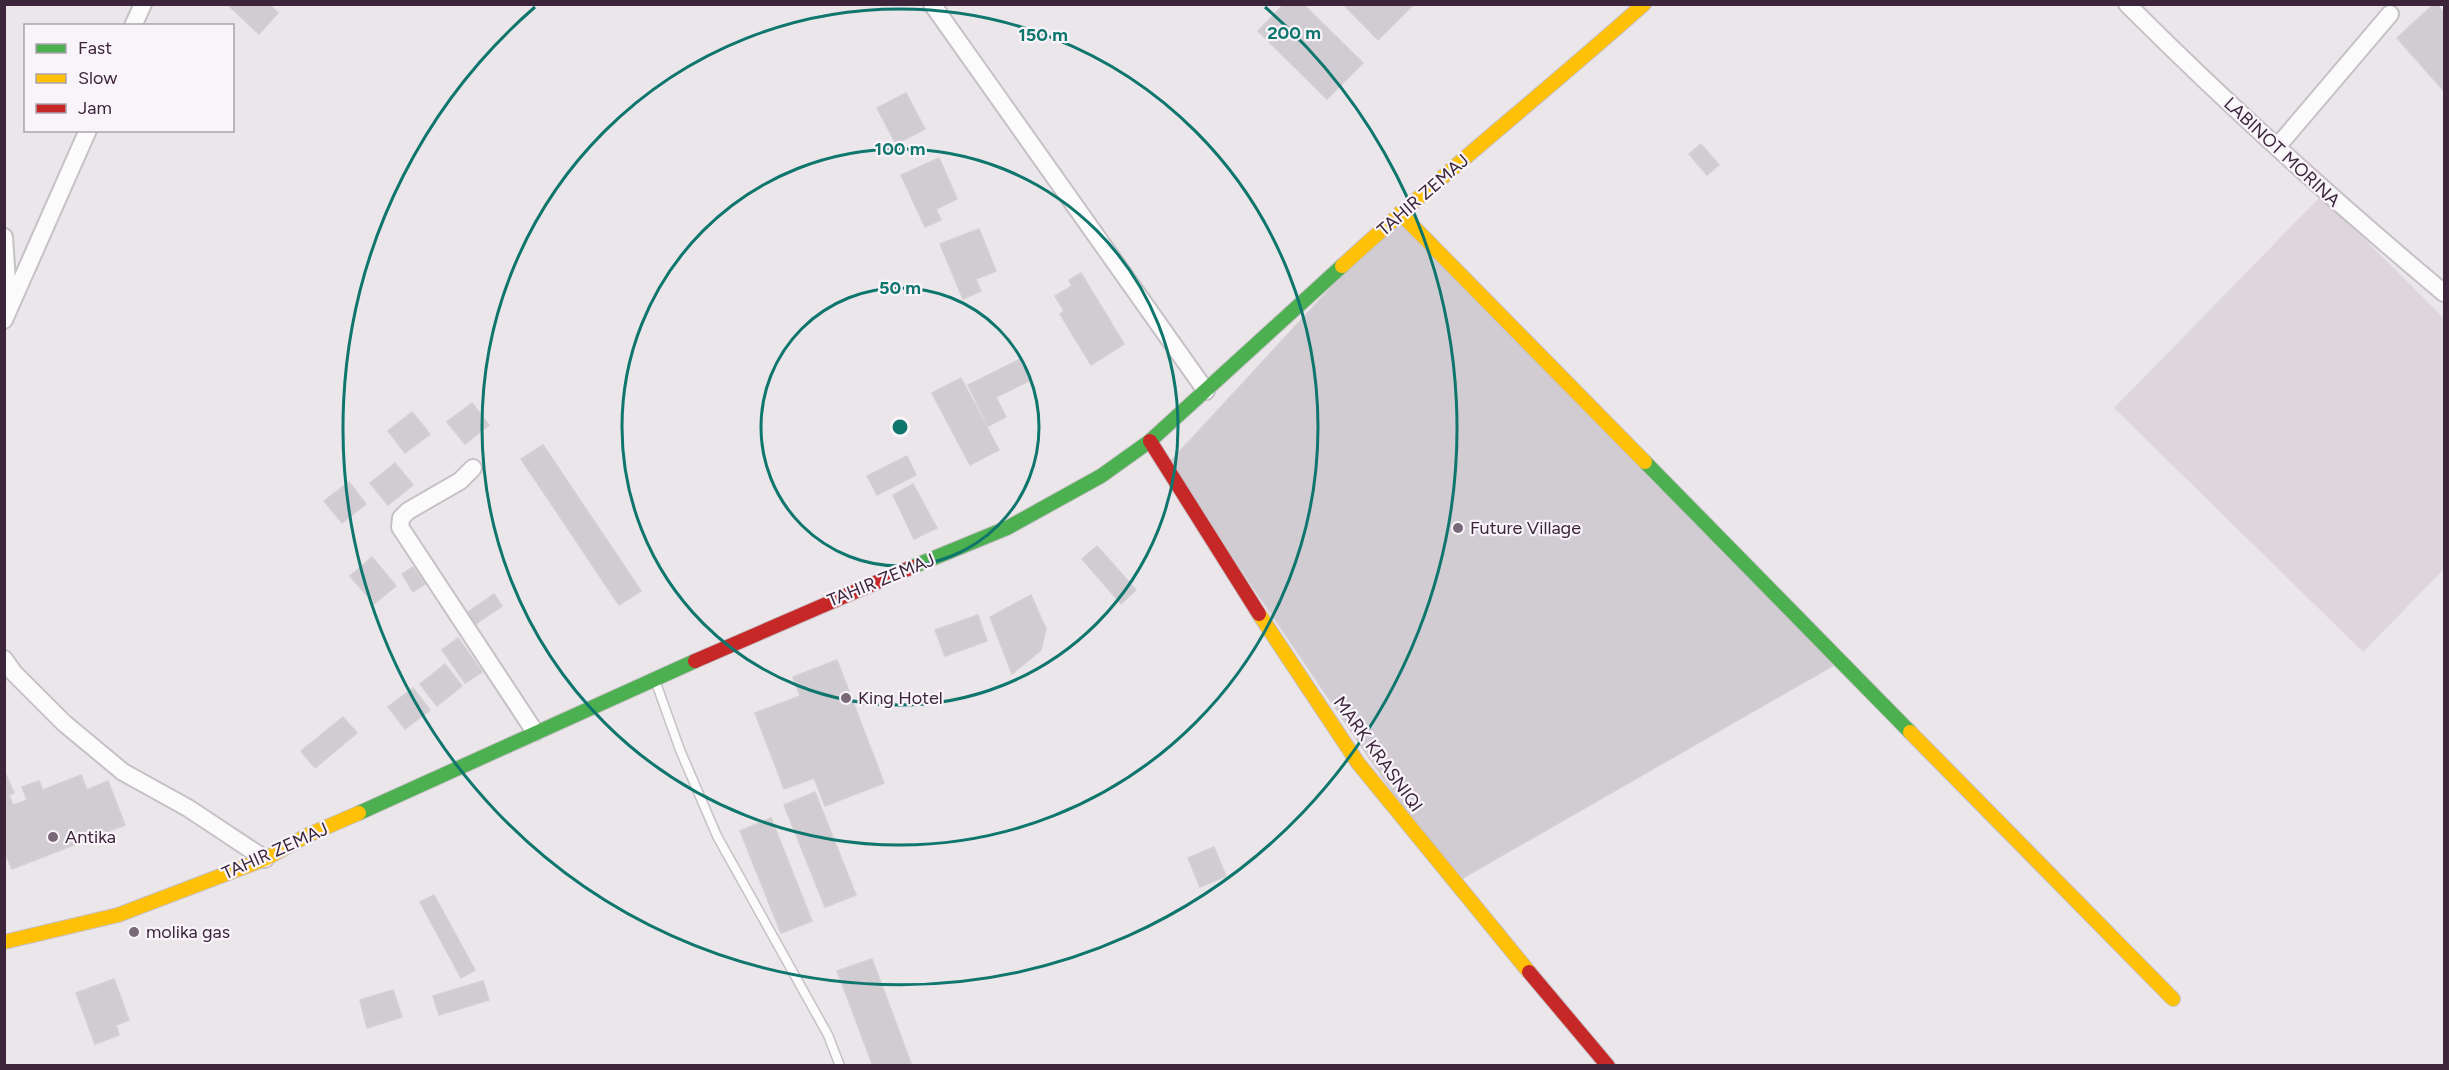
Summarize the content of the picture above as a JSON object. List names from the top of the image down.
{
  "streets": {
    "main road": ["TAHIR ZEMAJ", "MARK KRASNIQI"],
    "street": ["LABINOT MORINA"]
  },
  "crossings": [
    ["TAHIR ZEMAJ", "MARK KRASNIQI"]
  ],
  "places": [
    "Future Village",
    "King Hotel",
    "Antika",
    "molika gas"
  ],
  "legend": ["Fast", "Slow", "Jam"],
  "rings": [
    "200 m",
    "150 m",
    "100 m",
    "50 m"
  ]
}
